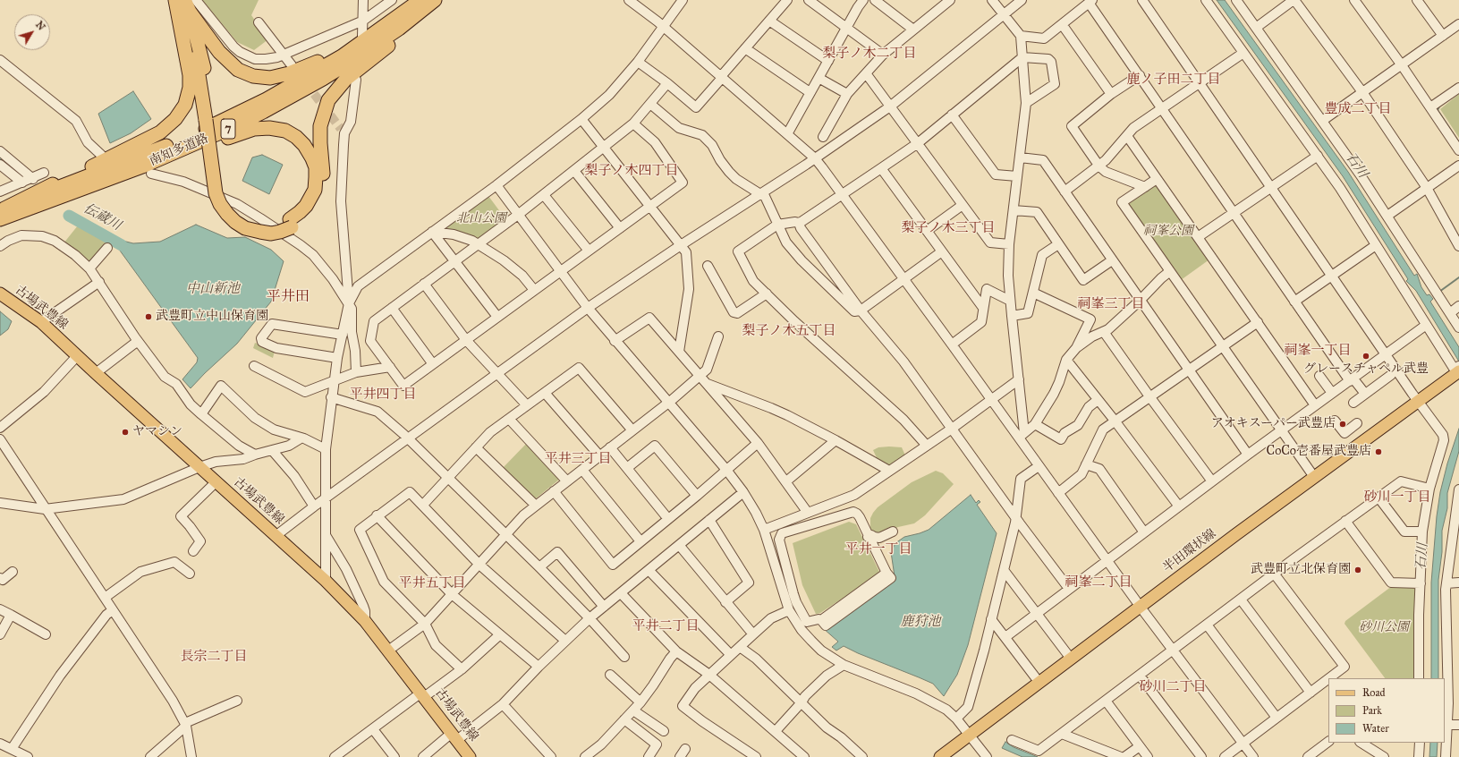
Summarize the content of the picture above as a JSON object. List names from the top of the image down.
{
  "streets": {
    "highway": ["7", "南知多道路"],
    "main road": ["古場武豊線", "半田環状線"]
  },
  "districts": [
    "梨子ノ木二丁目",
    "鹿ノ子田二丁目",
    "豊成二丁目",
    "梨子ノ木四丁目",
    "梨子ノ木三丁目",
    "平井田",
    "祠峯三丁目",
    "梨子ノ木五丁目",
    "祠峯一丁目",
    "平井四丁目",
    "平井三丁目",
    "砂川一丁目",
    "平井一丁目",
    "祠峯二丁目",
    "平井五丁目",
    "平井二丁目",
    "長宗二丁目",
    "砂川二丁目"
  ],
  "water": [
    "石川",
    "伝蔵川",
    "中山新池",
    "鹿狩池"
  ],
  "parks": ["北山公園", "祠峯公園", "砂川公園"],
  "places": [
    "武豊町立中山保育園",
    "グレースチャペル武豊",
    "アオキスーパー武豊店",
    "ヤマシン",
    "CoCo壱番屋武豊店",
    "武豊町立北保育園"
  ],
  "legend": ["Road", "Park", "Water"],
  "north": "top right"
}
